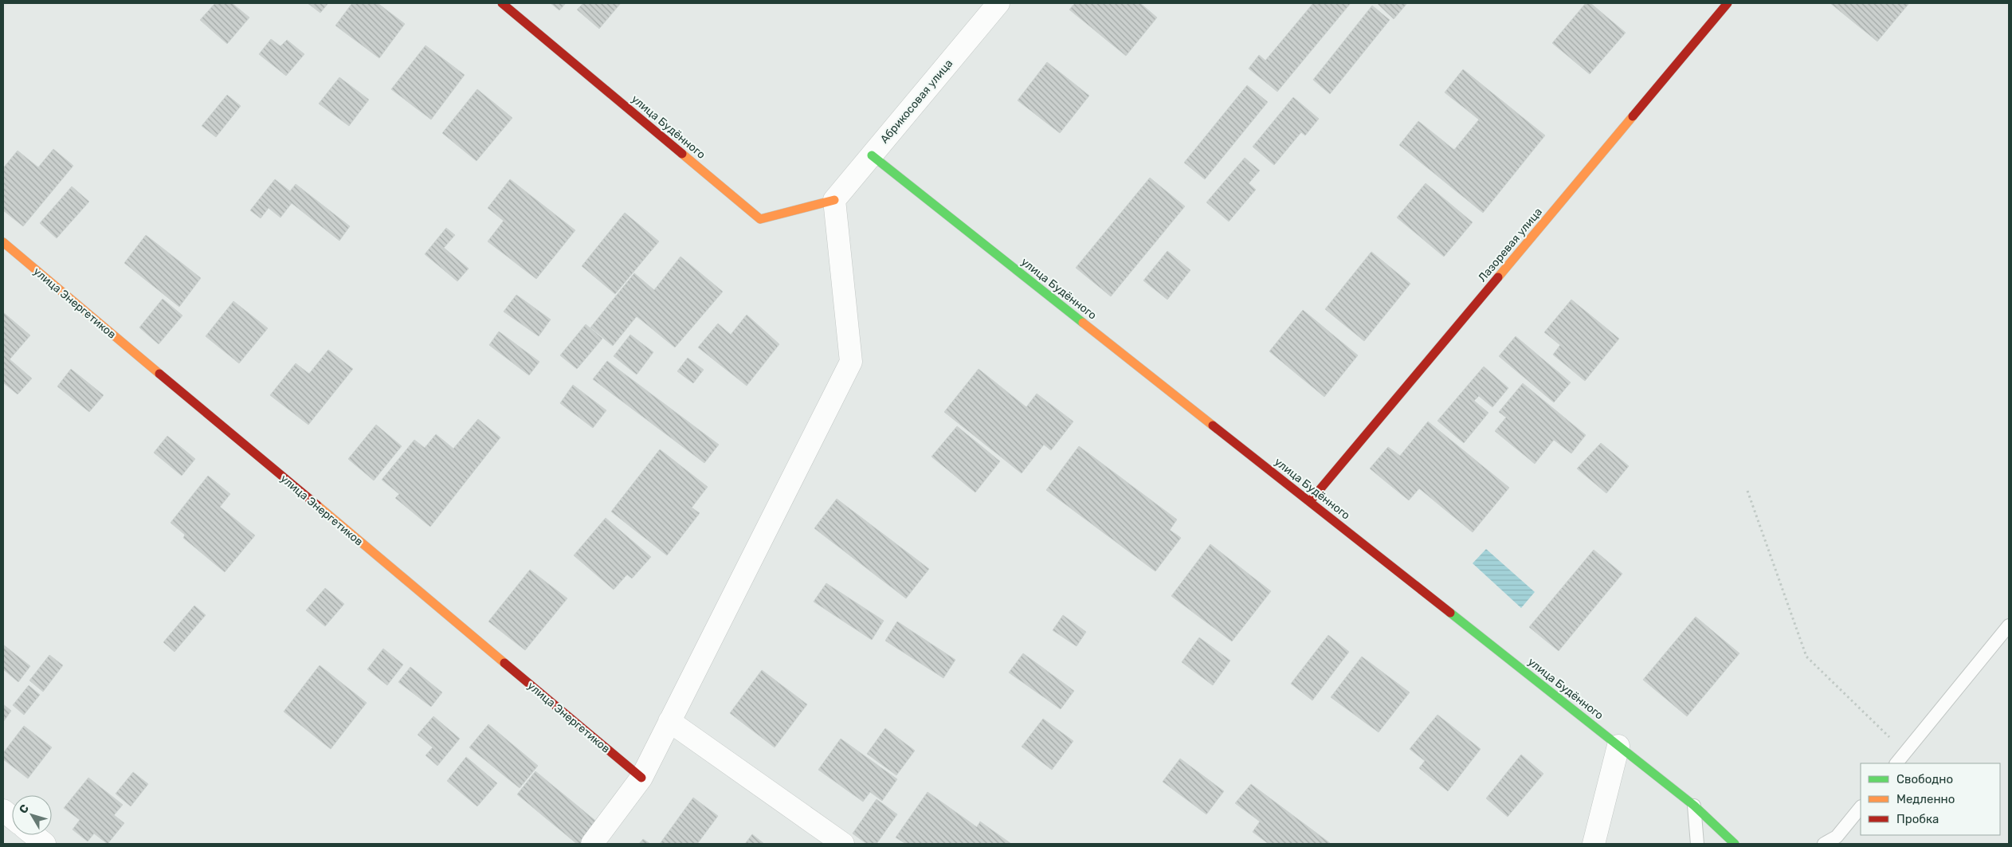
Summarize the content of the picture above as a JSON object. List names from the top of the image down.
{
  "streets": {
    "street": [
      "Абрикосовая улица",
      "улица Будённого",
      "Лазоревая улица",
      "улица Энергетиков"
    ]
  },
  "crossings": [
    ["Абрикосовая улица", "улица Будённого"],
    ["улица Будённого", "Лазоревая улица"]
  ],
  "legend": ["Свободно", "Медленно", "Пробка"],
  "north": "top left"
}
